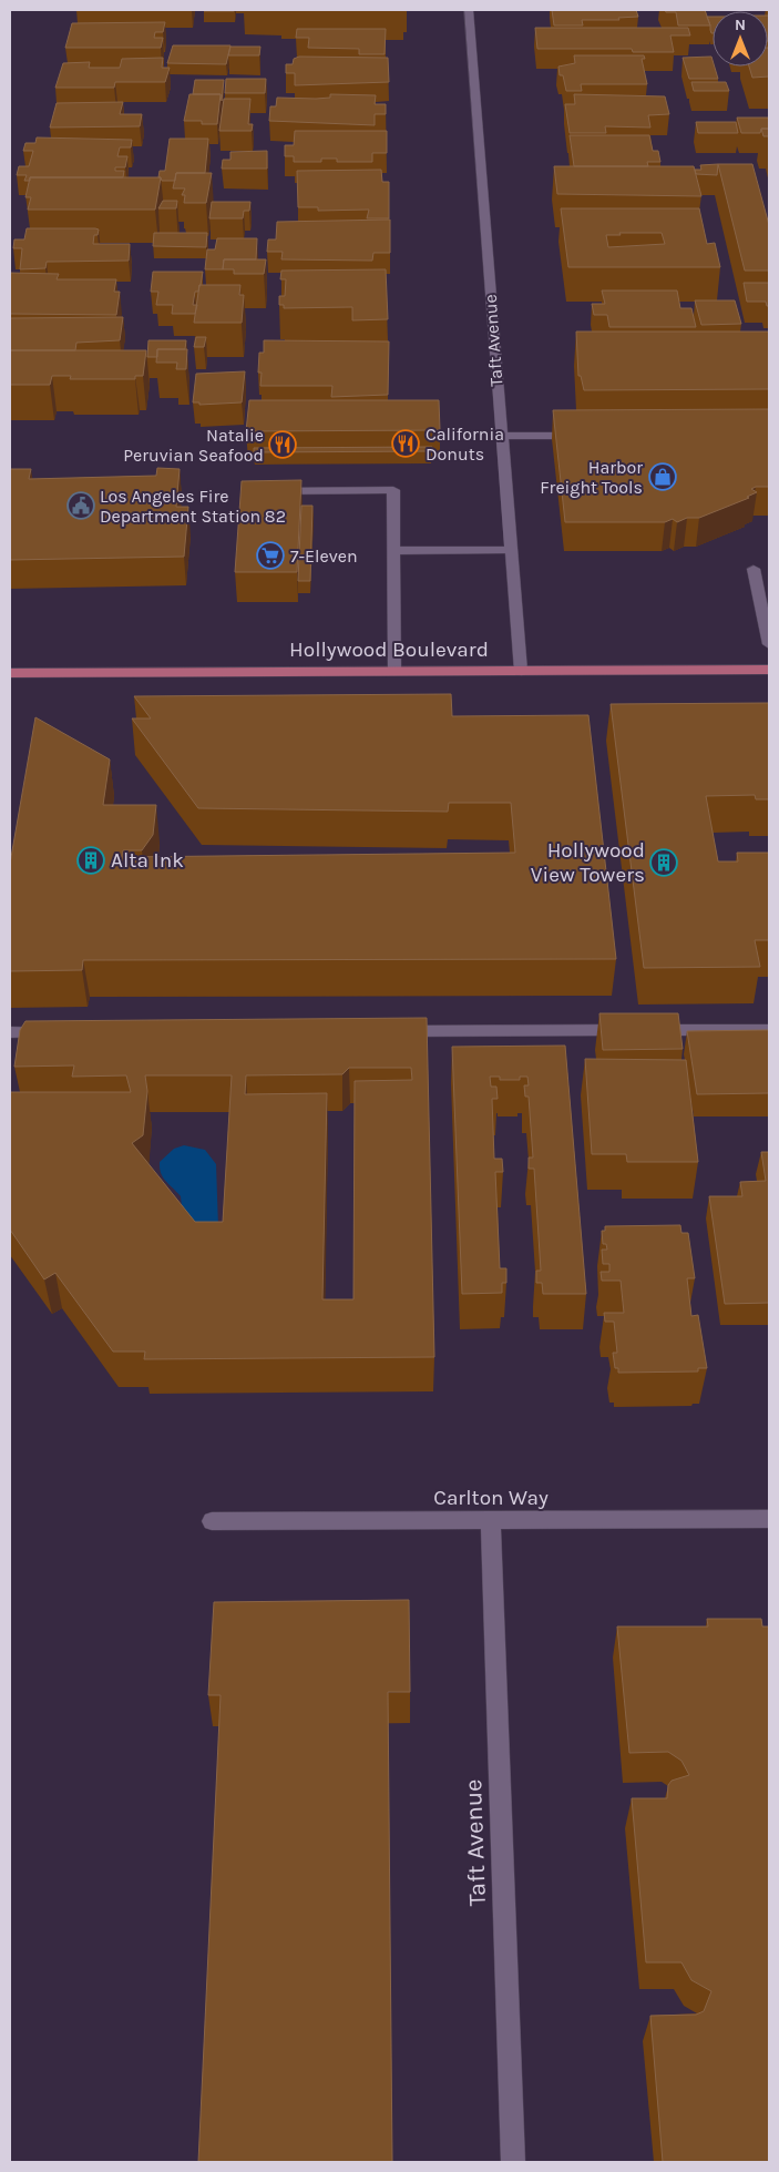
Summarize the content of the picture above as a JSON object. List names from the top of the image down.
{
  "streets": {
    "main road": ["Hollywood Boulevard"],
    "street": ["Taft Avenue", "Carlton Way"]
  },
  "crossings": [
    ["Taft Avenue", "Hollywood Boulevard"],
    ["Taft Avenue", "Carlton Way"]
  ],
  "places": {
    "restaurant": ["California Donuts", "Natalie Peruvian Seafood"],
    "shop": ["Harbor Freight Tools"],
    "public building": ["Los Angeles Fire Department Station 82"],
    "supermarket": ["7-Eleven"],
    "building": ["Alta Ink", "Hollywood View Towers"]
  },
  "north": "top"
}
